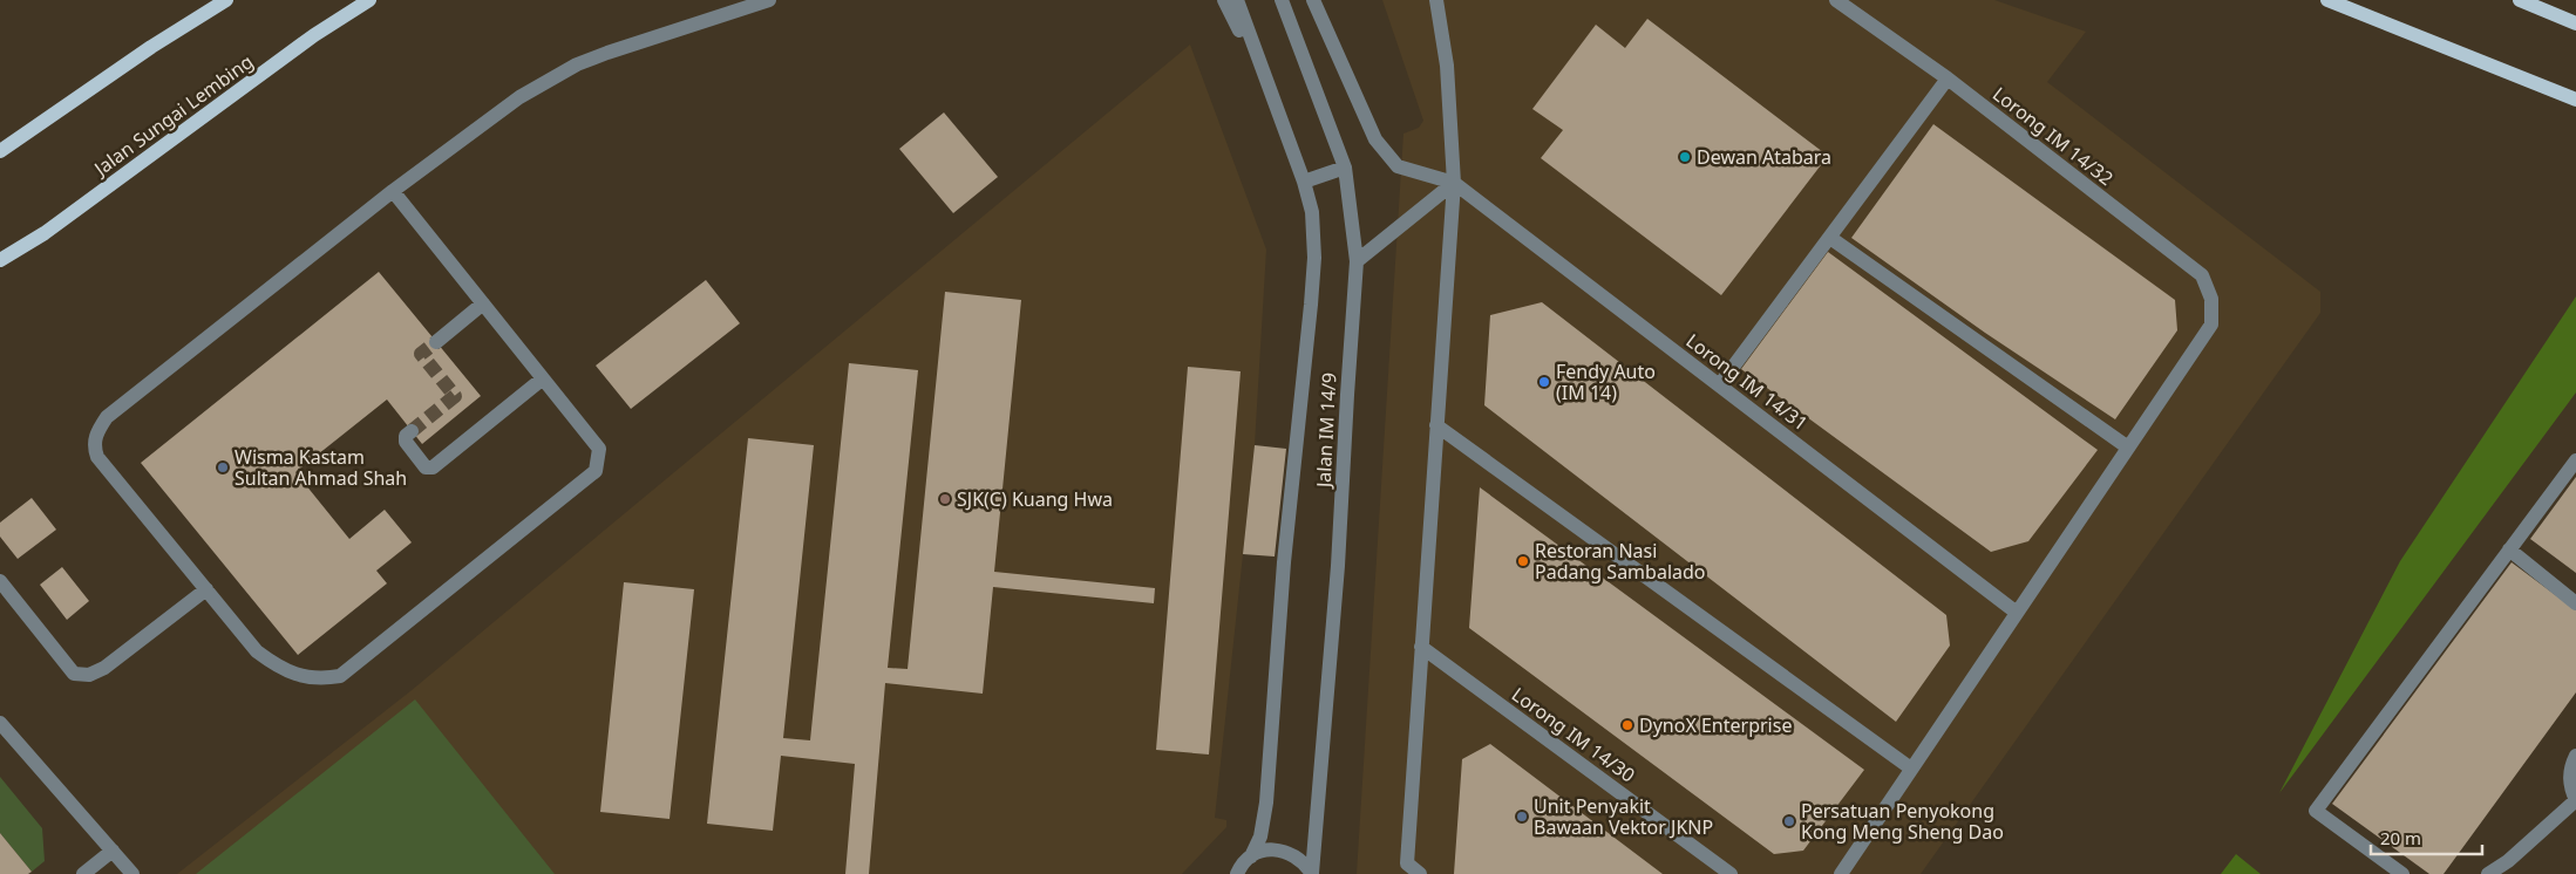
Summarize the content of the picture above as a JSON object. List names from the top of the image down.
{
  "streets": {
    "main road": ["Jalan Sungai Lembing"],
    "street": [
      "Lorong IM 14/32",
      "Lorong IM 14/31",
      "Jalan IM 14/9",
      "Lorong IM 14/30"
    ]
  },
  "places": [
    "Dewan Atabara",
    "Fendy Auto (IM 14)",
    "Wisma Kastam Sultan Ahmad Shah",
    "SJK(C) Kuang Hwa",
    "Restoran Nasi Padang Sambalado",
    "DynoX Enterprise",
    "Unit Penyakit Bawaan Vektor JKNP",
    "Persatuan Penyokong Kong Meng Sheng Dao"
  ],
  "scale_bar": "20 m"
}
